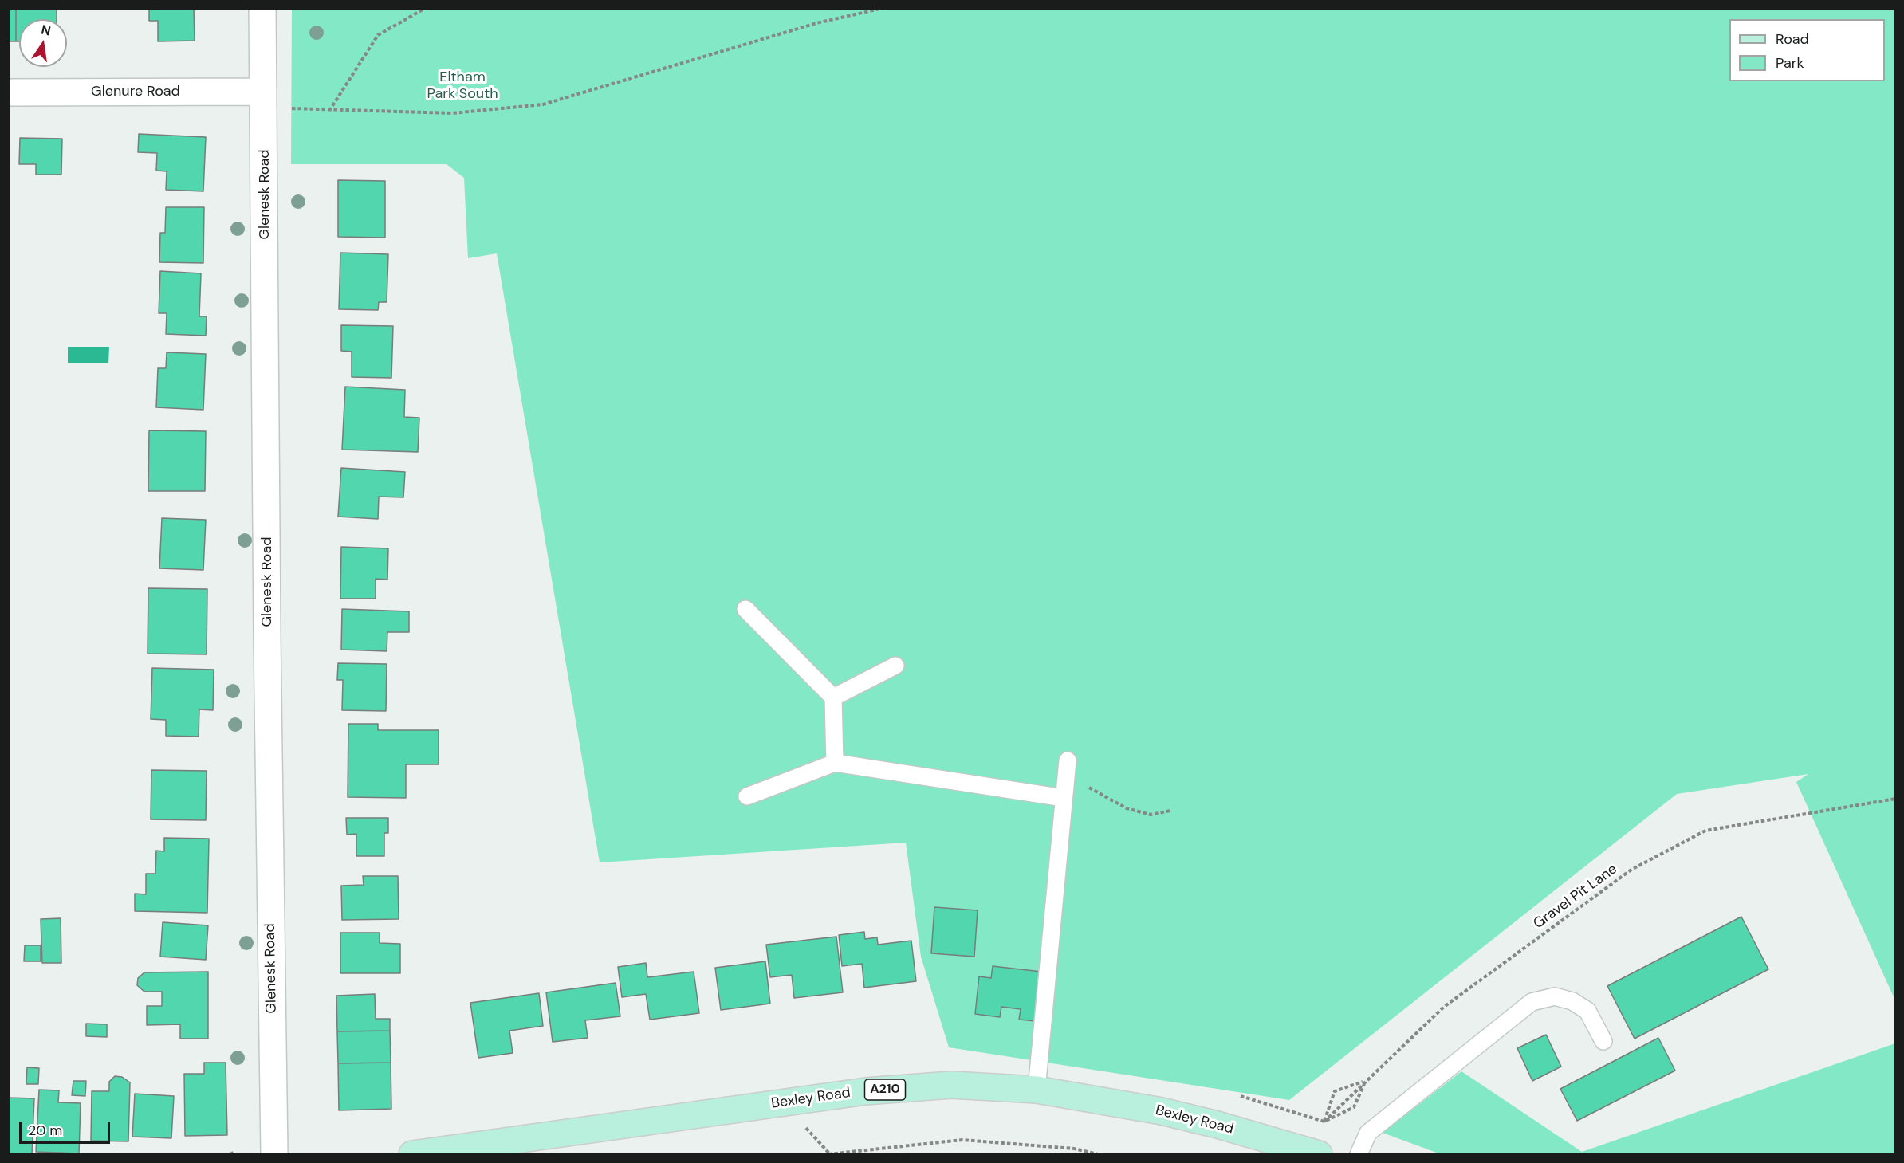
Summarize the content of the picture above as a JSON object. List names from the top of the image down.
{
  "streets": {
    "main road": ["A210", "Bexley Road"],
    "street": ["Glenure Road", "Glenesk Road"],
    "path": ["Gravel Pit Lane"]
  },
  "crossings": [
    ["Glenure Road", "Glenesk Road"]
  ],
  "parks": ["Eltham Park South"],
  "legend": ["Road", "Park"],
  "scale_bar": "20 m",
  "north": "top"
}
